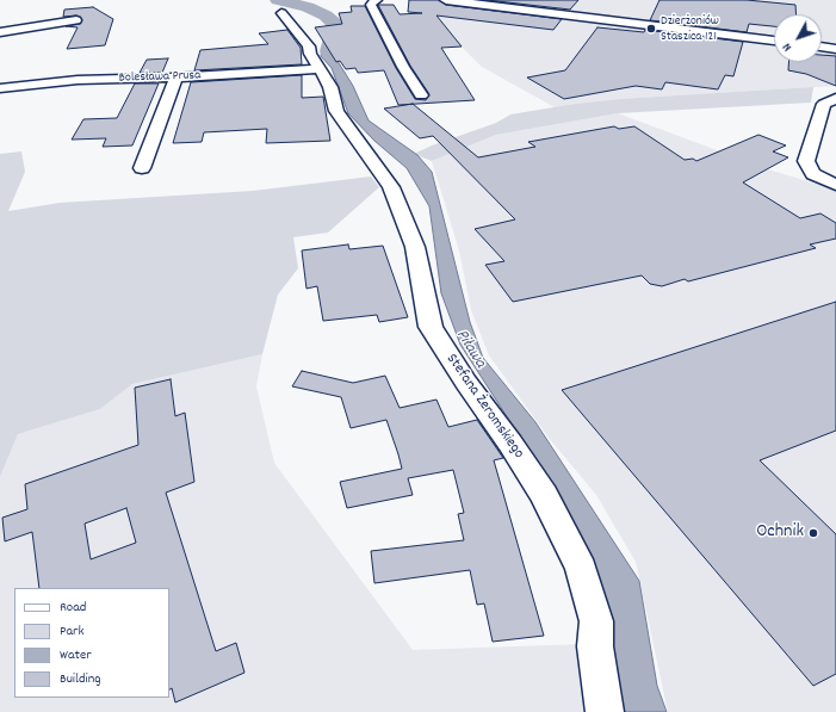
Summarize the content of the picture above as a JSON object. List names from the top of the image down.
{
  "streets": {
    "street": ["Bolesława Prusa", "Stefana Żeromskiego"]
  },
  "crossings": [
    ["Bolesława Prusa", "Stefana Żeromskiego"]
  ],
  "water": ["Piława"],
  "places": ["Dzierżoniów Staszica 121", "Ochnik"],
  "legend": [
    "Road",
    "Park",
    "Water",
    "Building"
  ],
  "north": "bottom left"
}
